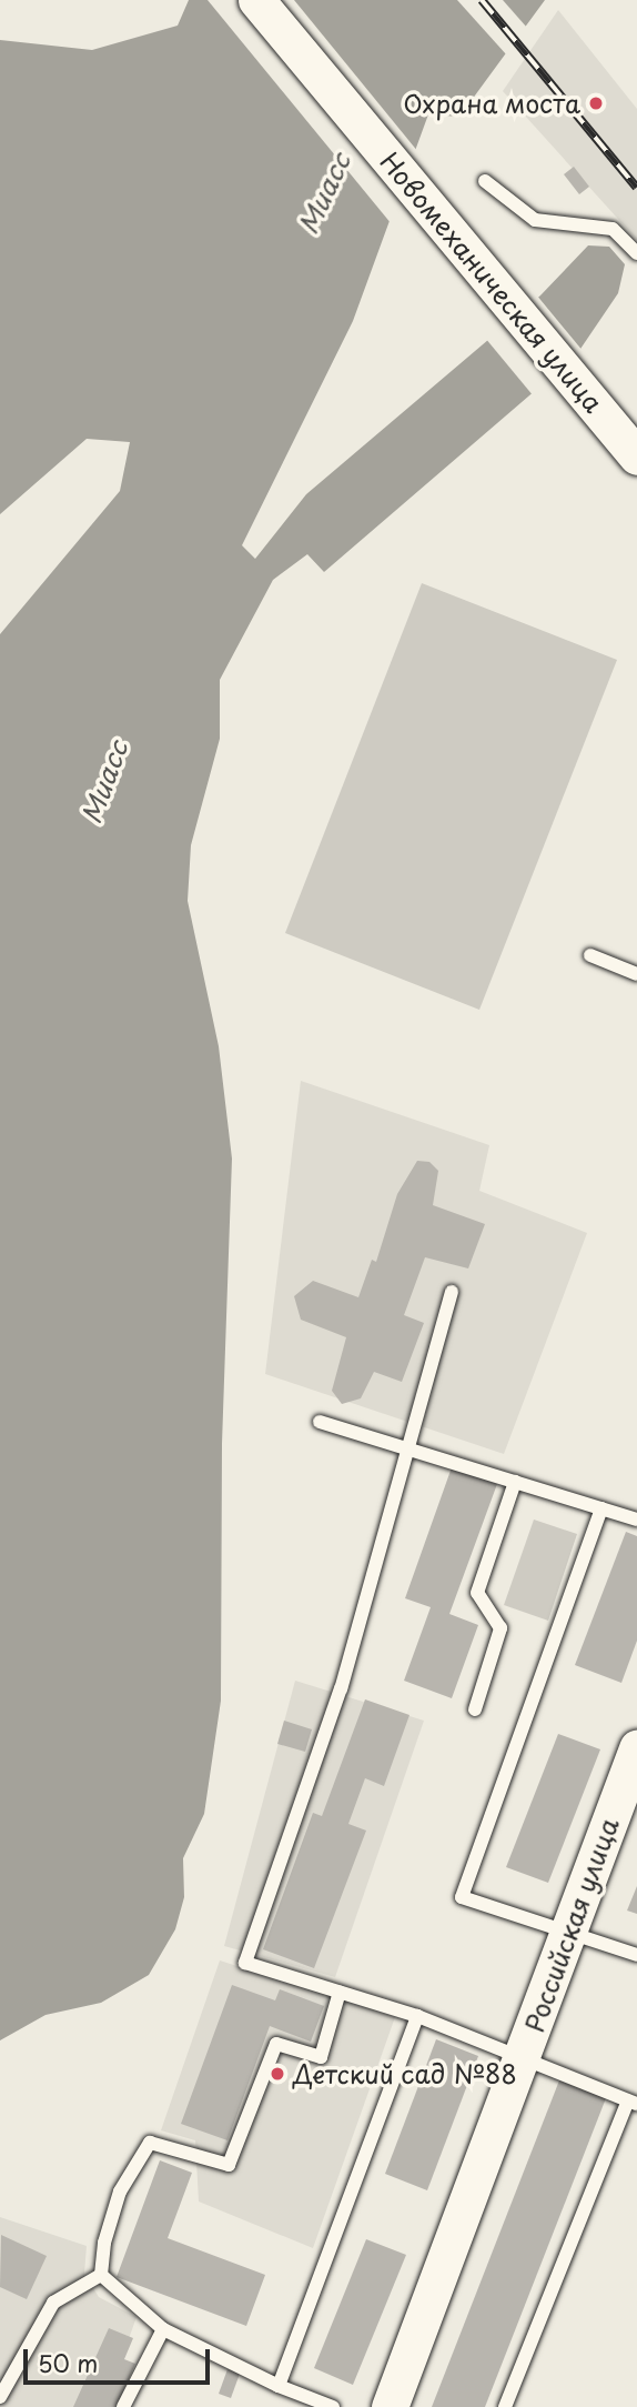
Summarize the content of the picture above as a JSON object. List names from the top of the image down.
{
  "streets": {
    "main road": ["Новомеханическая улица", "Российская улица"]
  },
  "water": ["Миасс"],
  "places": ["Охрана моста", "Детский сад №88"],
  "scale_bar": "50 m"
}
